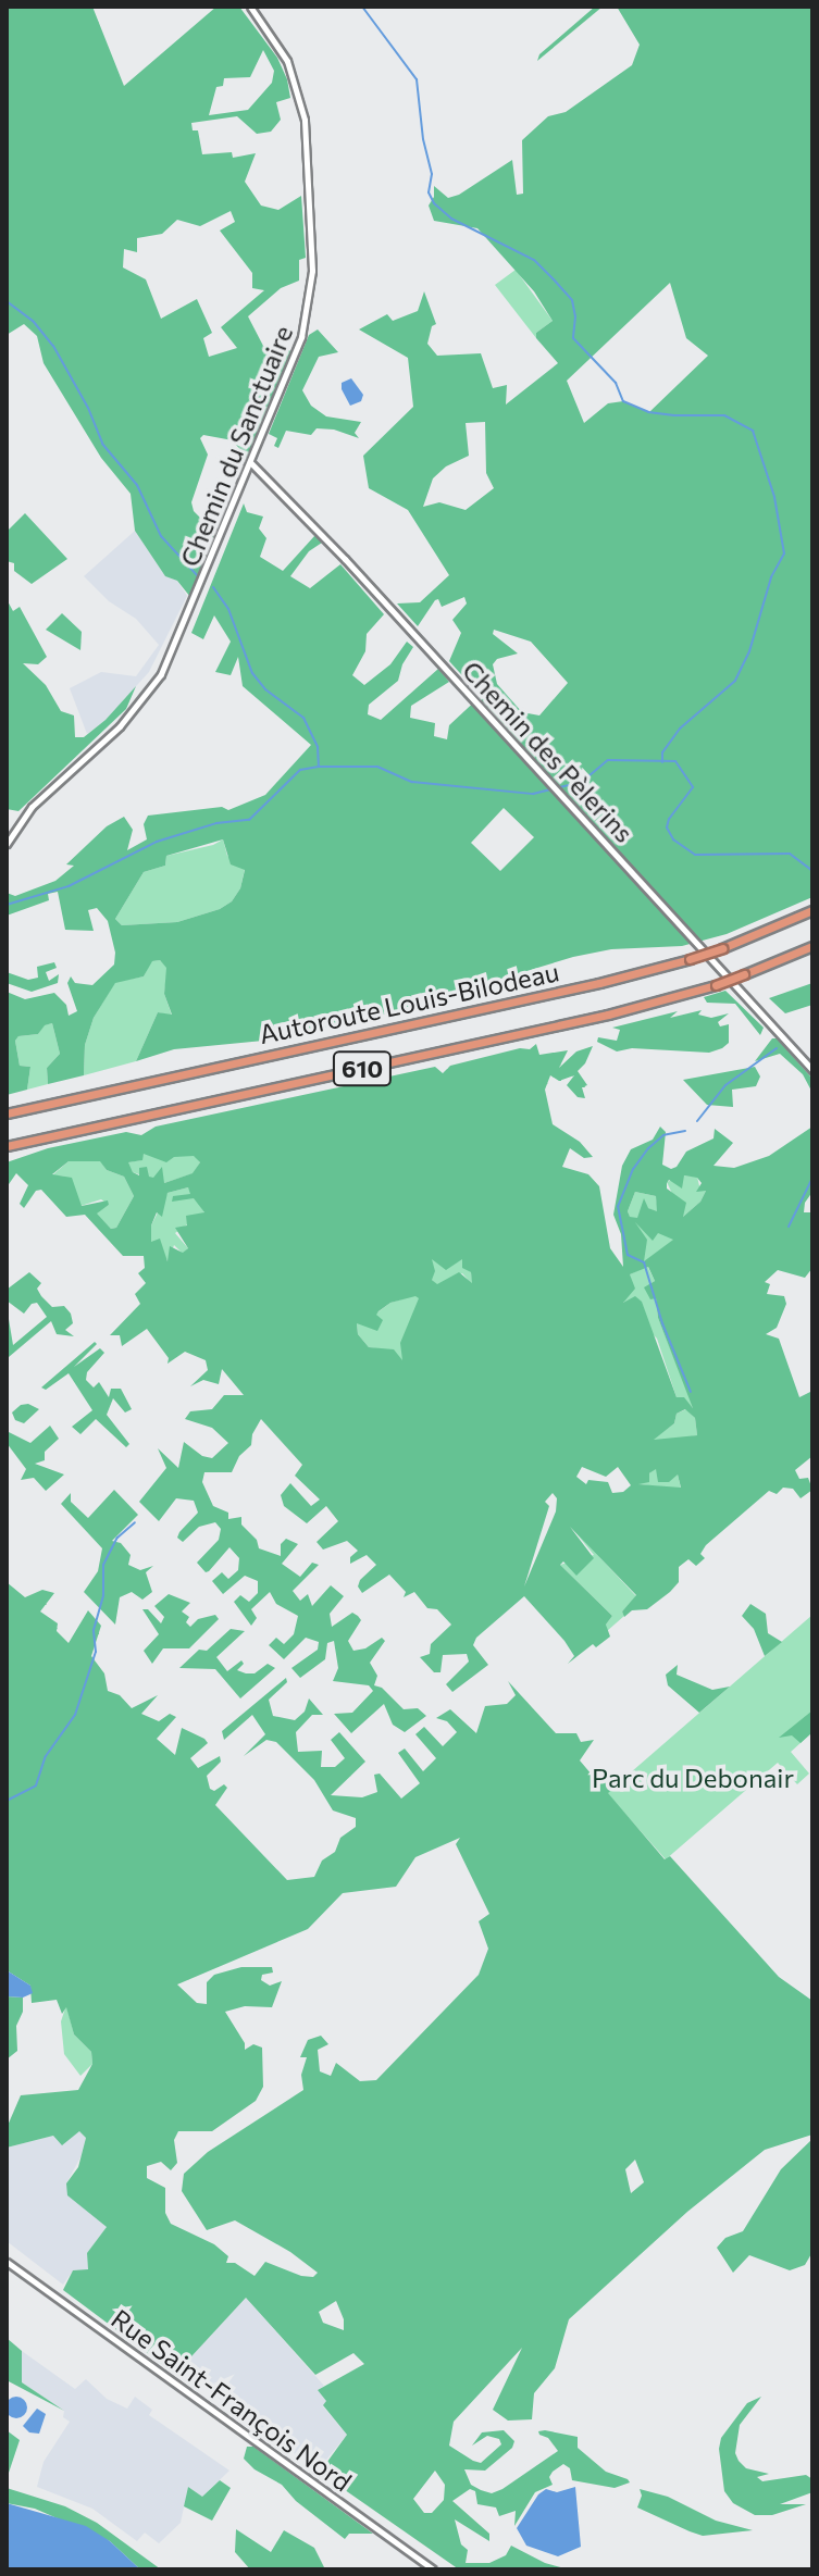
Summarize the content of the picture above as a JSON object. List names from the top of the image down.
{
  "streets": {
    "highway": ["Autoroute Louis-Bilodeau", "610"],
    "street": ["Chemin du Sanctuaire", "Chemin des Pèlerins", "Rue Saint-François Nord"]
  },
  "crossings": [
    ["Chemin du Sanctuaire", "Chemin des Pèlerins"]
  ],
  "parks": ["Parc du Debonair"]
}
